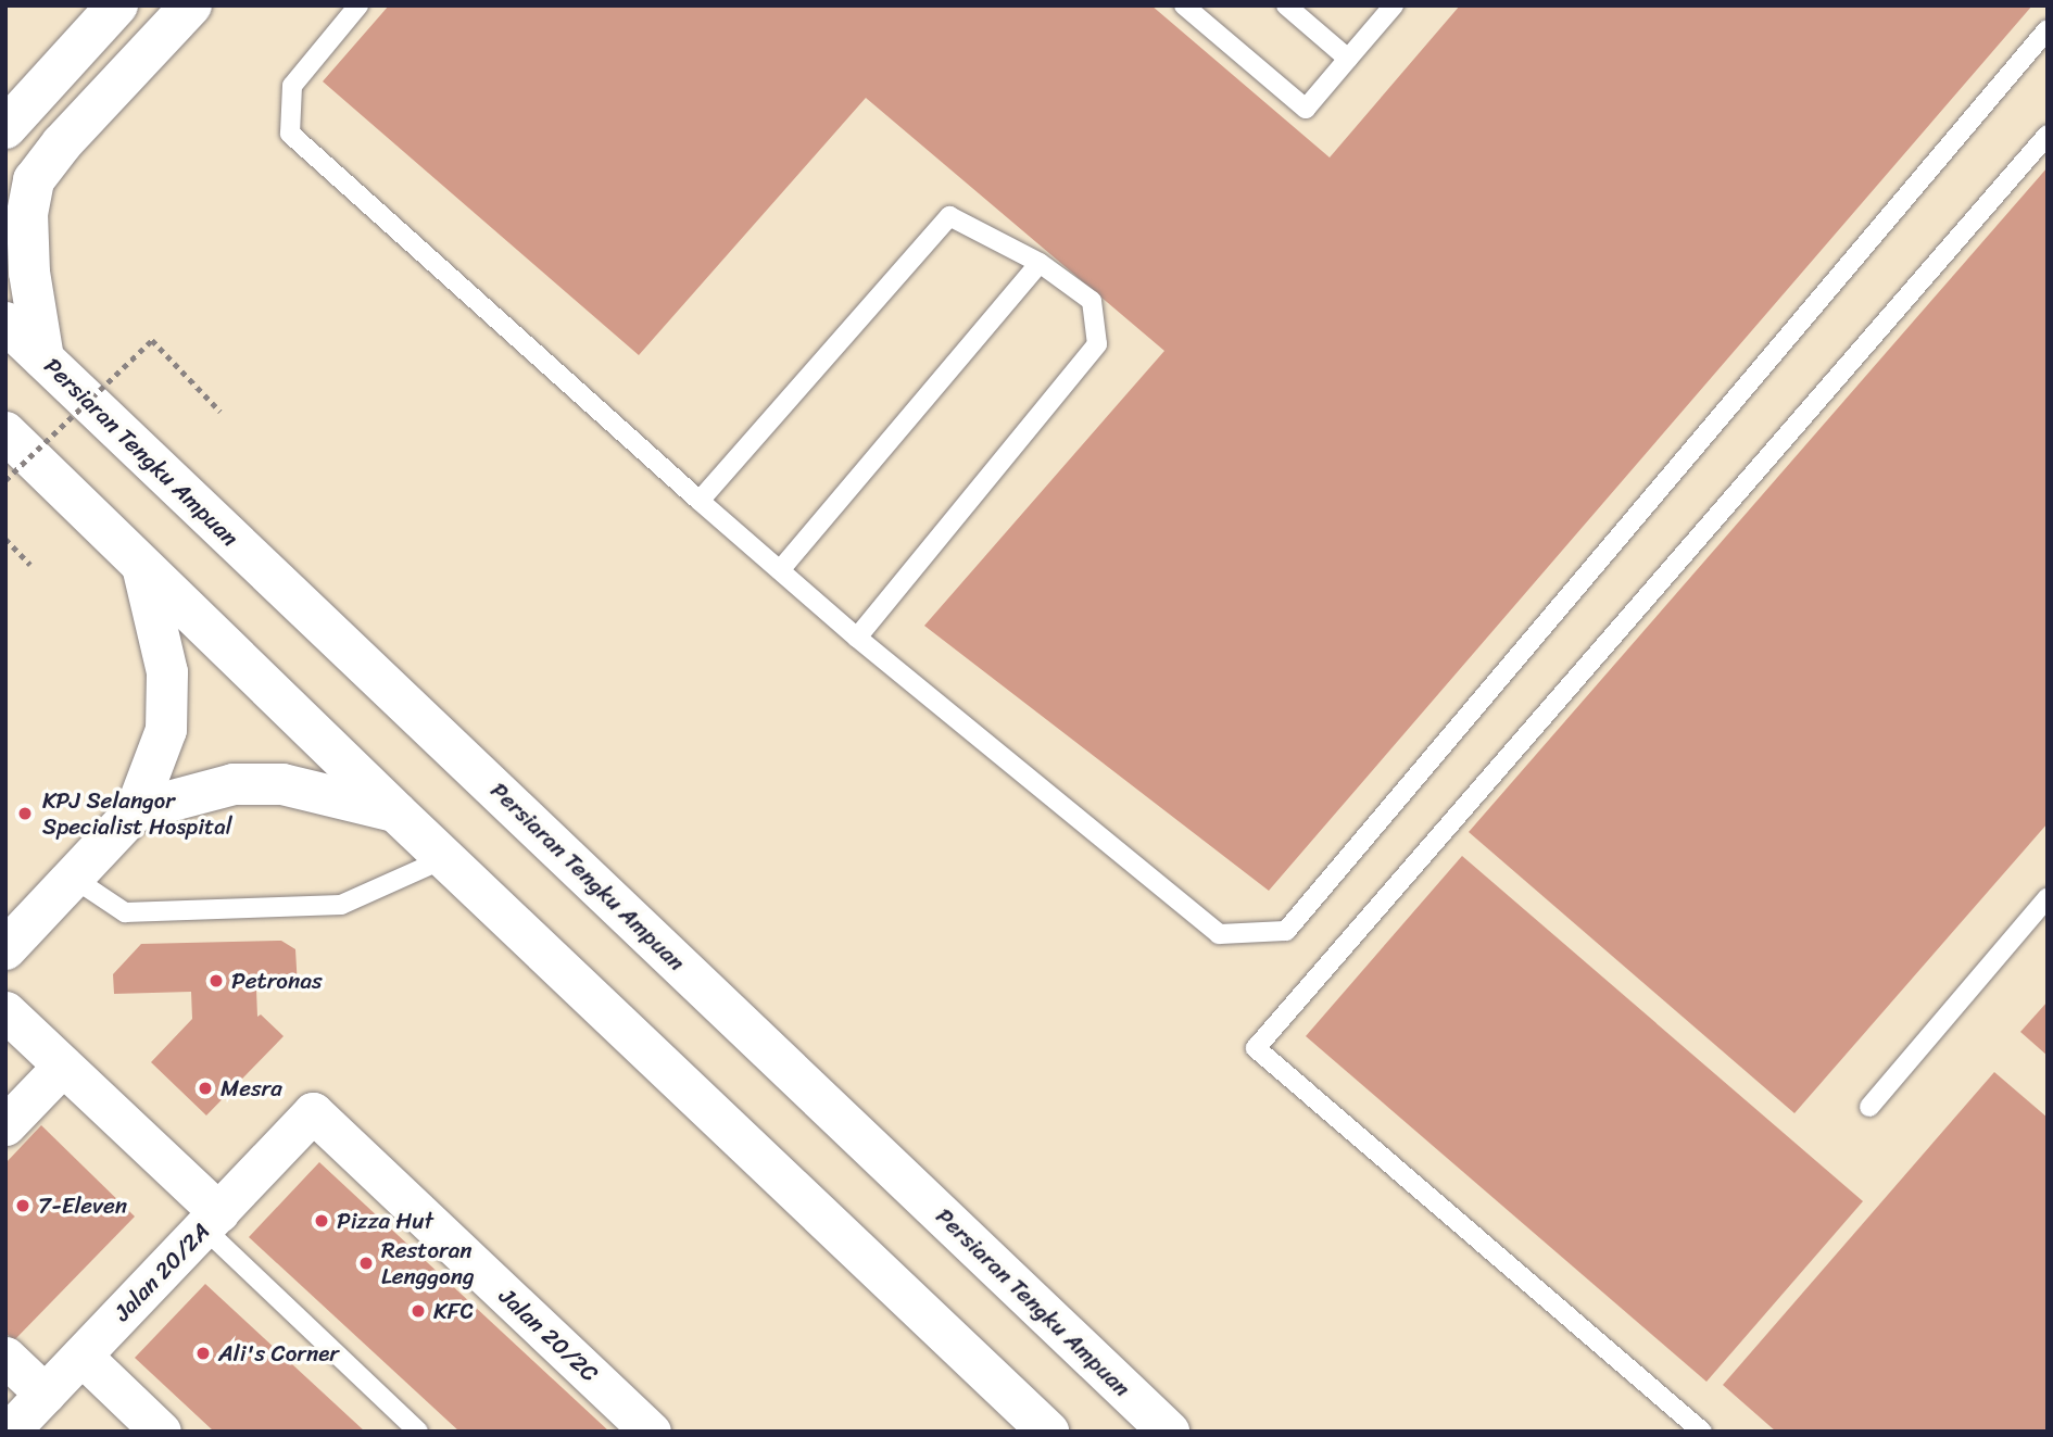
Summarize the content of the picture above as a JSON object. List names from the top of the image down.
{
  "streets": {
    "main road": ["Persiaran Tengku Ampuan"],
    "street": ["Jalan 20/2A", "Jalan 20/2C"]
  },
  "crossings": [
    ["Jalan 20/2A", "Jalan 20/2C"]
  ],
  "places": [
    "KPJ Selangor Specialist Hospital",
    "Petronas",
    "Mesra",
    "7-Eleven",
    "Pizza Hut",
    "Restoran Lenggong",
    "KFC",
    "Ali's Corner"
  ]
}
